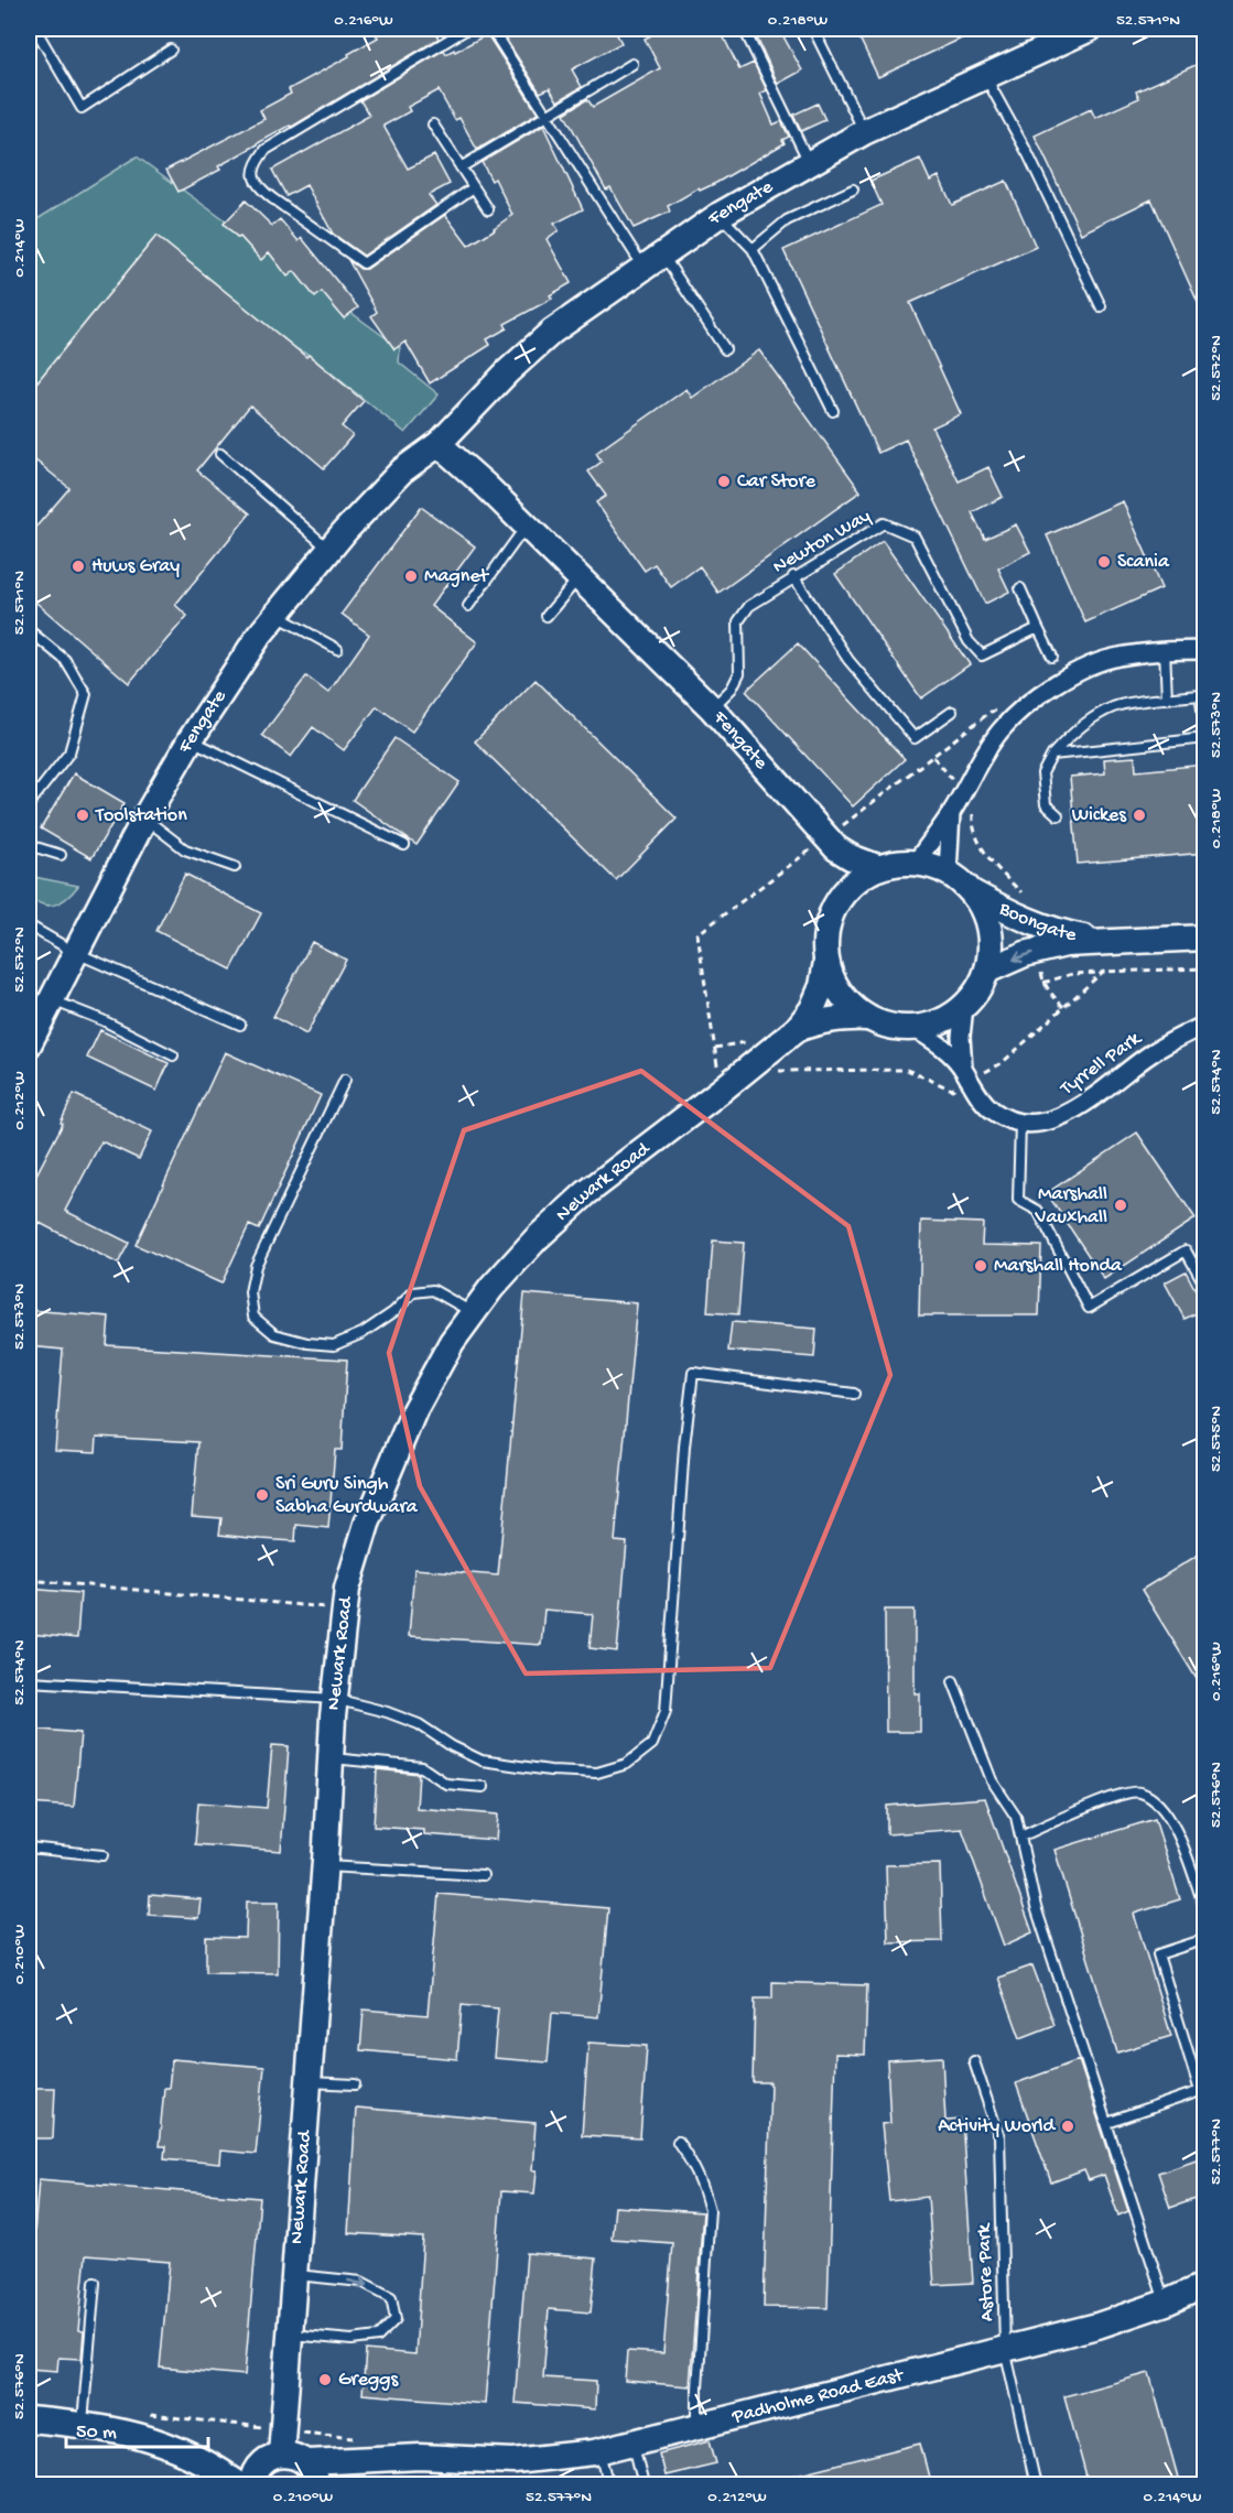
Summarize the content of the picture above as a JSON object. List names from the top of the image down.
{
  "streets": {
    "street": [
      "Fengate",
      "Boongate",
      "Tyrrell Park",
      "Newark Road",
      "Padholme Road East"
    ],
    "lane": ["Newton Way", "Astore Park"]
  },
  "crossings": [
    ["Fengate", "Newton Way"],
    ["Fengate", "Boongate"],
    ["Fengate", "Tyrrell Park"],
    ["Fengate", "Newark Road"],
    ["Boongate", "Tyrrell Park"],
    ["Boongate", "Newark Road"],
    ["Tyrrell Park", "Newark Road"],
    ["Newark Road", "Padholme Road East"],
    ["Astore Park", "Padholme Road East"]
  ],
  "places": [
    "Car Store",
    "Scania",
    "Huws Gray",
    "Magnet",
    "Toolstation",
    "Wickes",
    "Marshall Vauxhall",
    "Marshall Honda",
    "Sri Guru Singh Sabha Gurdwara",
    "Activity World",
    "Greggs"
  ],
  "scale_bar": "50 m",
  "coordinates": [
    "0.216°W",
    "0.218°W",
    "52.571°N",
    "0.214°W",
    "52.572°N",
    "52.573°N",
    "52.574°N",
    "0.212°W",
    "52.575°N",
    "52.576°N",
    "0.210°W",
    "52.577°N"
  ]
}
